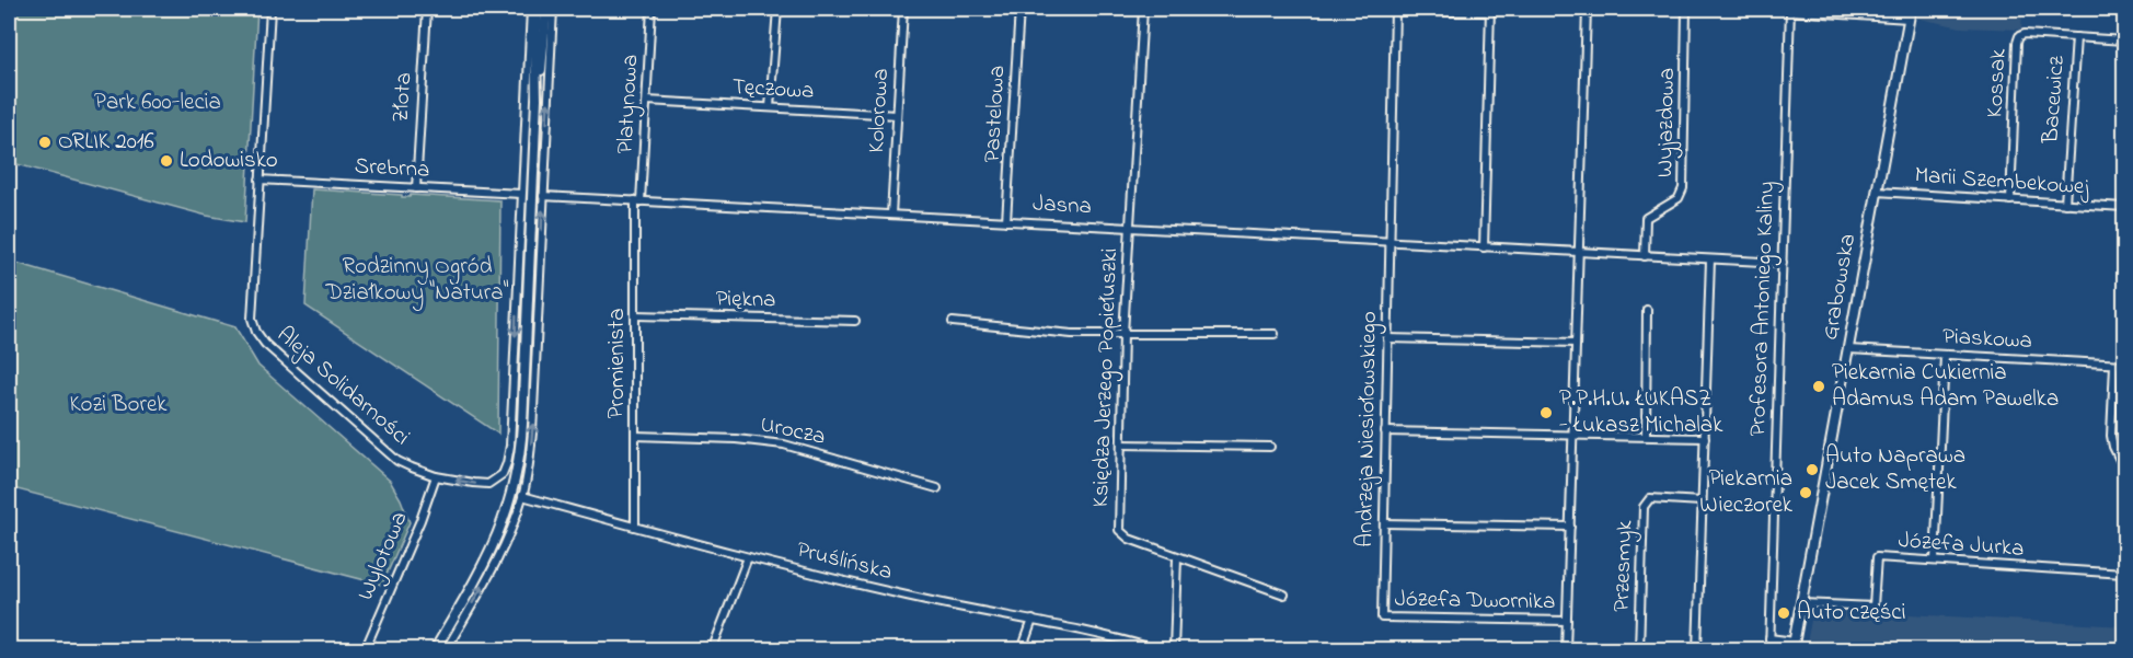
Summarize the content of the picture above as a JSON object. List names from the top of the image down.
{
  "streets": {
    "street": [
      "Kossak",
      "Tęczowa",
      "Złota",
      "Bacewicz",
      "Platynowa",
      "Kolorowa",
      "Pastelowa",
      "Wyjazdowa",
      "Srebrna",
      "Marii Szembekowej",
      "Jasna",
      "Grabowska",
      "Piękna",
      "Profesora Antoniego Kaliny",
      "Piaskowa",
      "Promienista",
      "Księdza Jerzego Popiełuszki",
      "Aleja Solidarności",
      "Andrzeja Niesiołowskiego",
      "Urocza",
      "Józefa Jurka",
      "Wylotowa",
      "Pruślińska",
      "Przesmyk",
      "Józefa Dwornika"
    ]
  },
  "crossings": [
    ["Kossak", "Bacewicz"],
    ["Kossak", "Marii Szembekowej"],
    ["Tęczowa", "Platynowa"],
    ["Tęczowa", "Kolorowa"],
    ["Złota", "Srebrna"],
    ["Bacewicz", "Marii Szembekowej"],
    ["Platynowa", "Jasna"],
    ["Platynowa", "Promienista"],
    ["Kolorowa", "Jasna"],
    ["Pastelowa", "Jasna"],
    ["Wyjazdowa", "Jasna"],
    ["Srebrna", "Aleja Solidarności"],
    ["Marii Szembekowej", "Grabowska"],
    ["Jasna", "Profesora Antoniego Kaliny"],
    ["Jasna", "Promienista"],
    ["Jasna", "Księdza Jerzego Popiełuszki"],
    ["Jasna", "Andrzeja Niesiołowskiego"],
    ["Grabowska", "Piaskowa"],
    ["Grabowska", "Józefa Jurka"],
    ["Piękna", "Promienista"],
    ["Promienista", "Urocza"],
    ["Promienista", "Pruślińska"],
    ["Aleja Solidarności", "Wylotowa"],
    ["Andrzeja Niesiołowskiego", "Józefa Dwornika"]
  ],
  "parks": ["Park 600-lecia", "Rodzinny Ogród Działkowy \"Natura\"", "Kozi Borek"],
  "places": [
    "ORLIK 2016",
    "Lodowisko",
    "Piekarnia Cukiernia Adamus Adam Pawelka",
    "P.P.H.U. ŁUKASZ - Łukasz Michalak",
    "Auto Naprawa Jacek Smętek",
    "Piekarnia Wieczorek",
    "Auto części"
  ]
}
